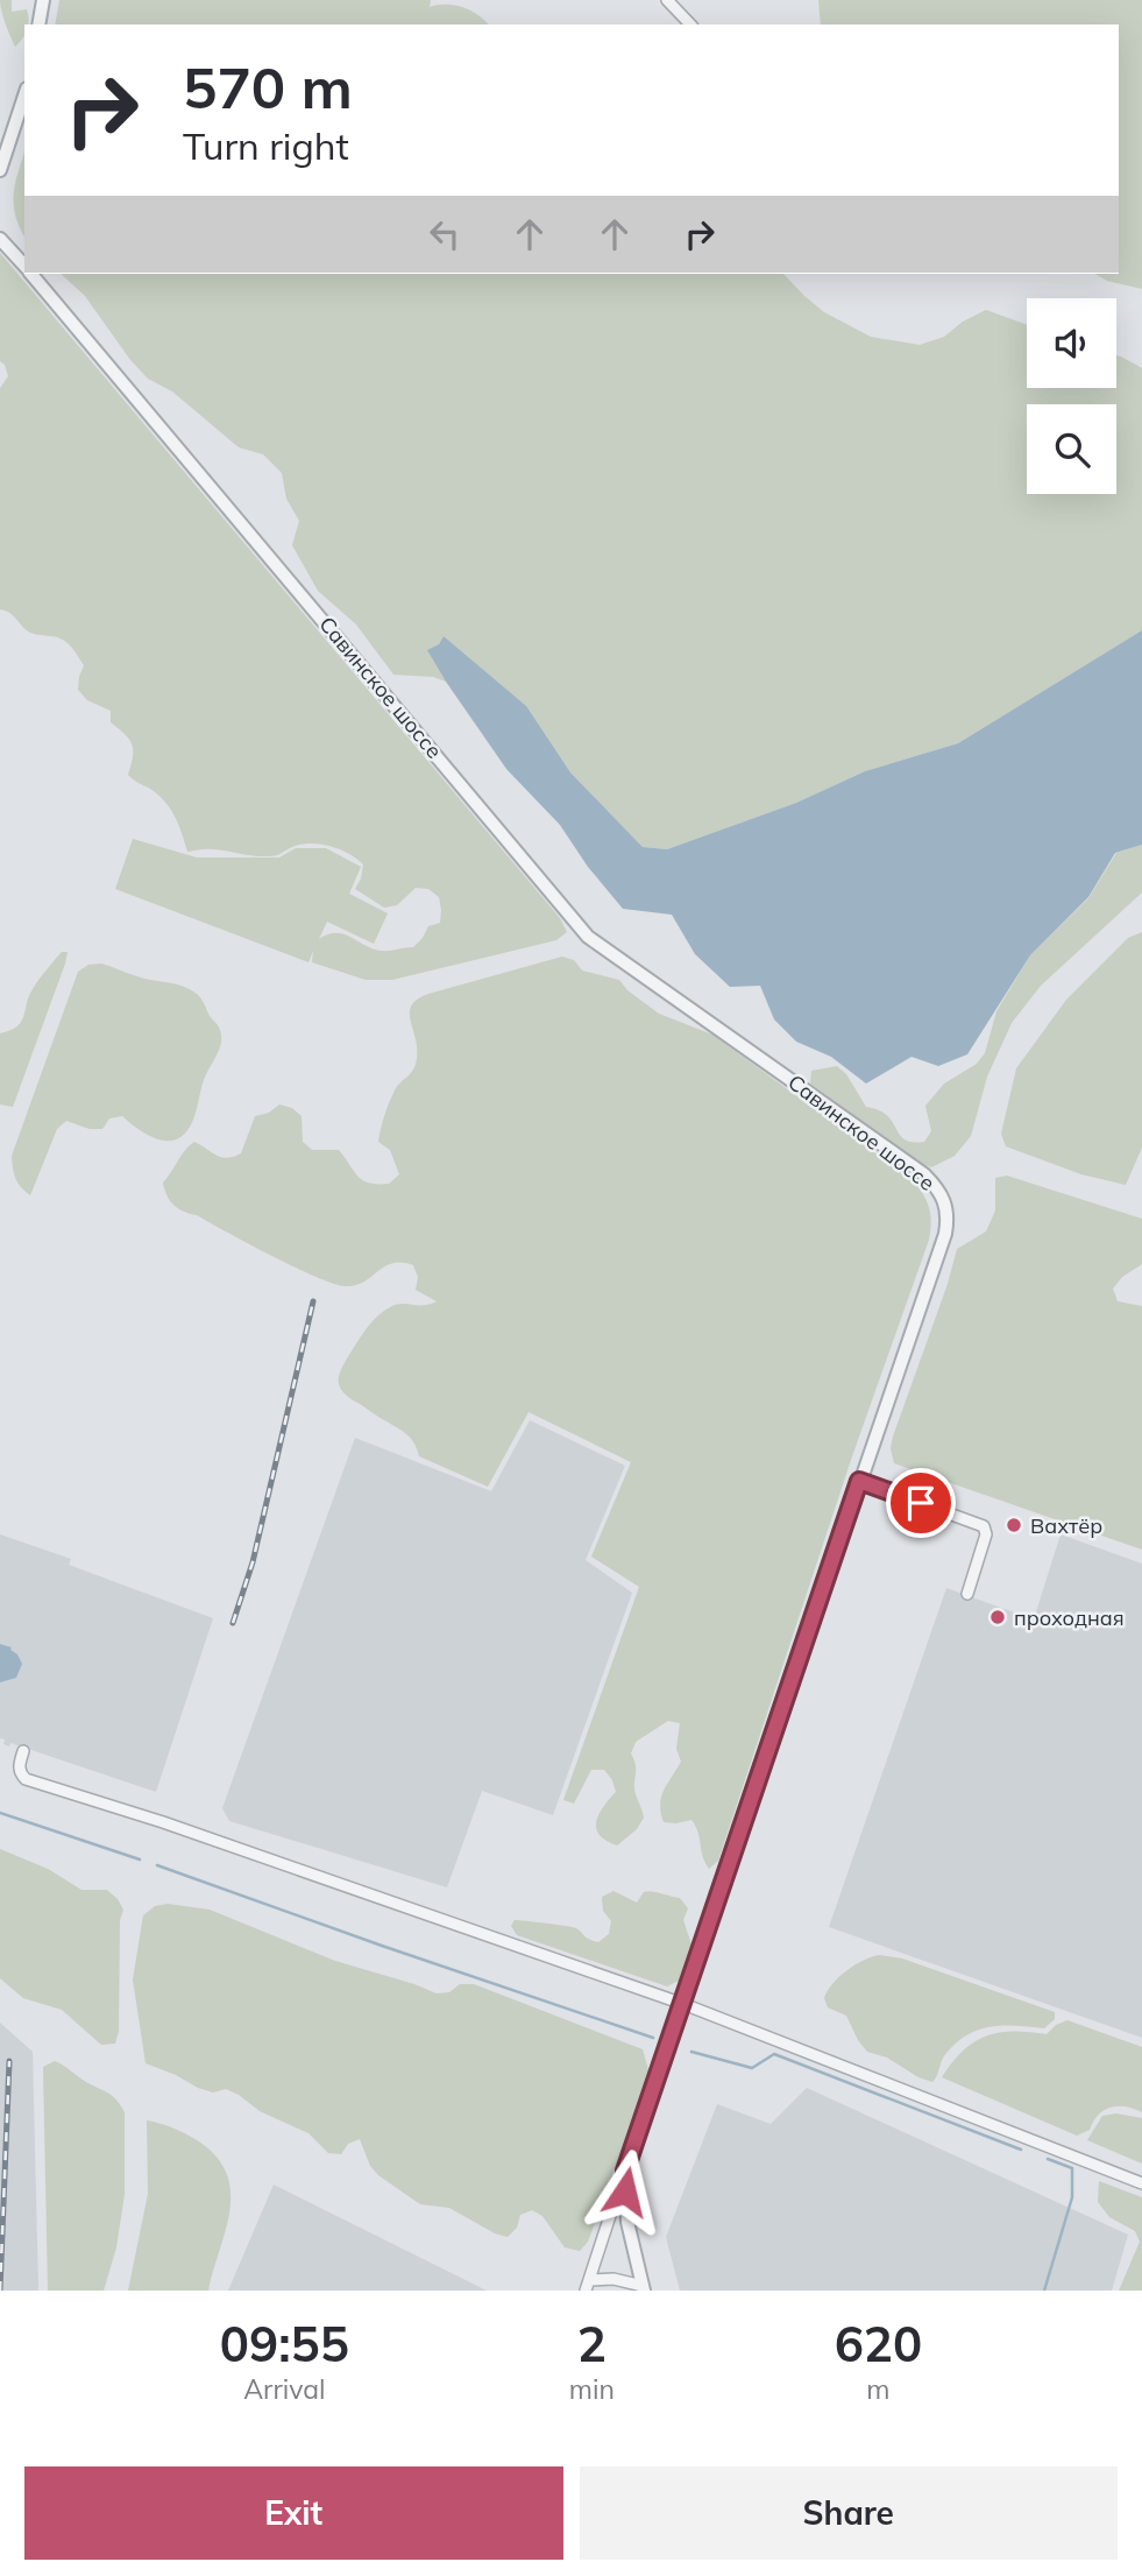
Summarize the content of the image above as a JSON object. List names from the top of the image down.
{
  "streets": {
    "street": ["Савинское шоссе"]
  },
  "places": ["Вахтёр", "проходная"],
  "page": {
    "turn": ["570 m", "Turn right"],
    "eta": [
      "09:55",
      "Arrival",
      "2",
      "min",
      "620",
      "m"
    ],
    "buttons": ["Exit", "Share"]
  }
}
